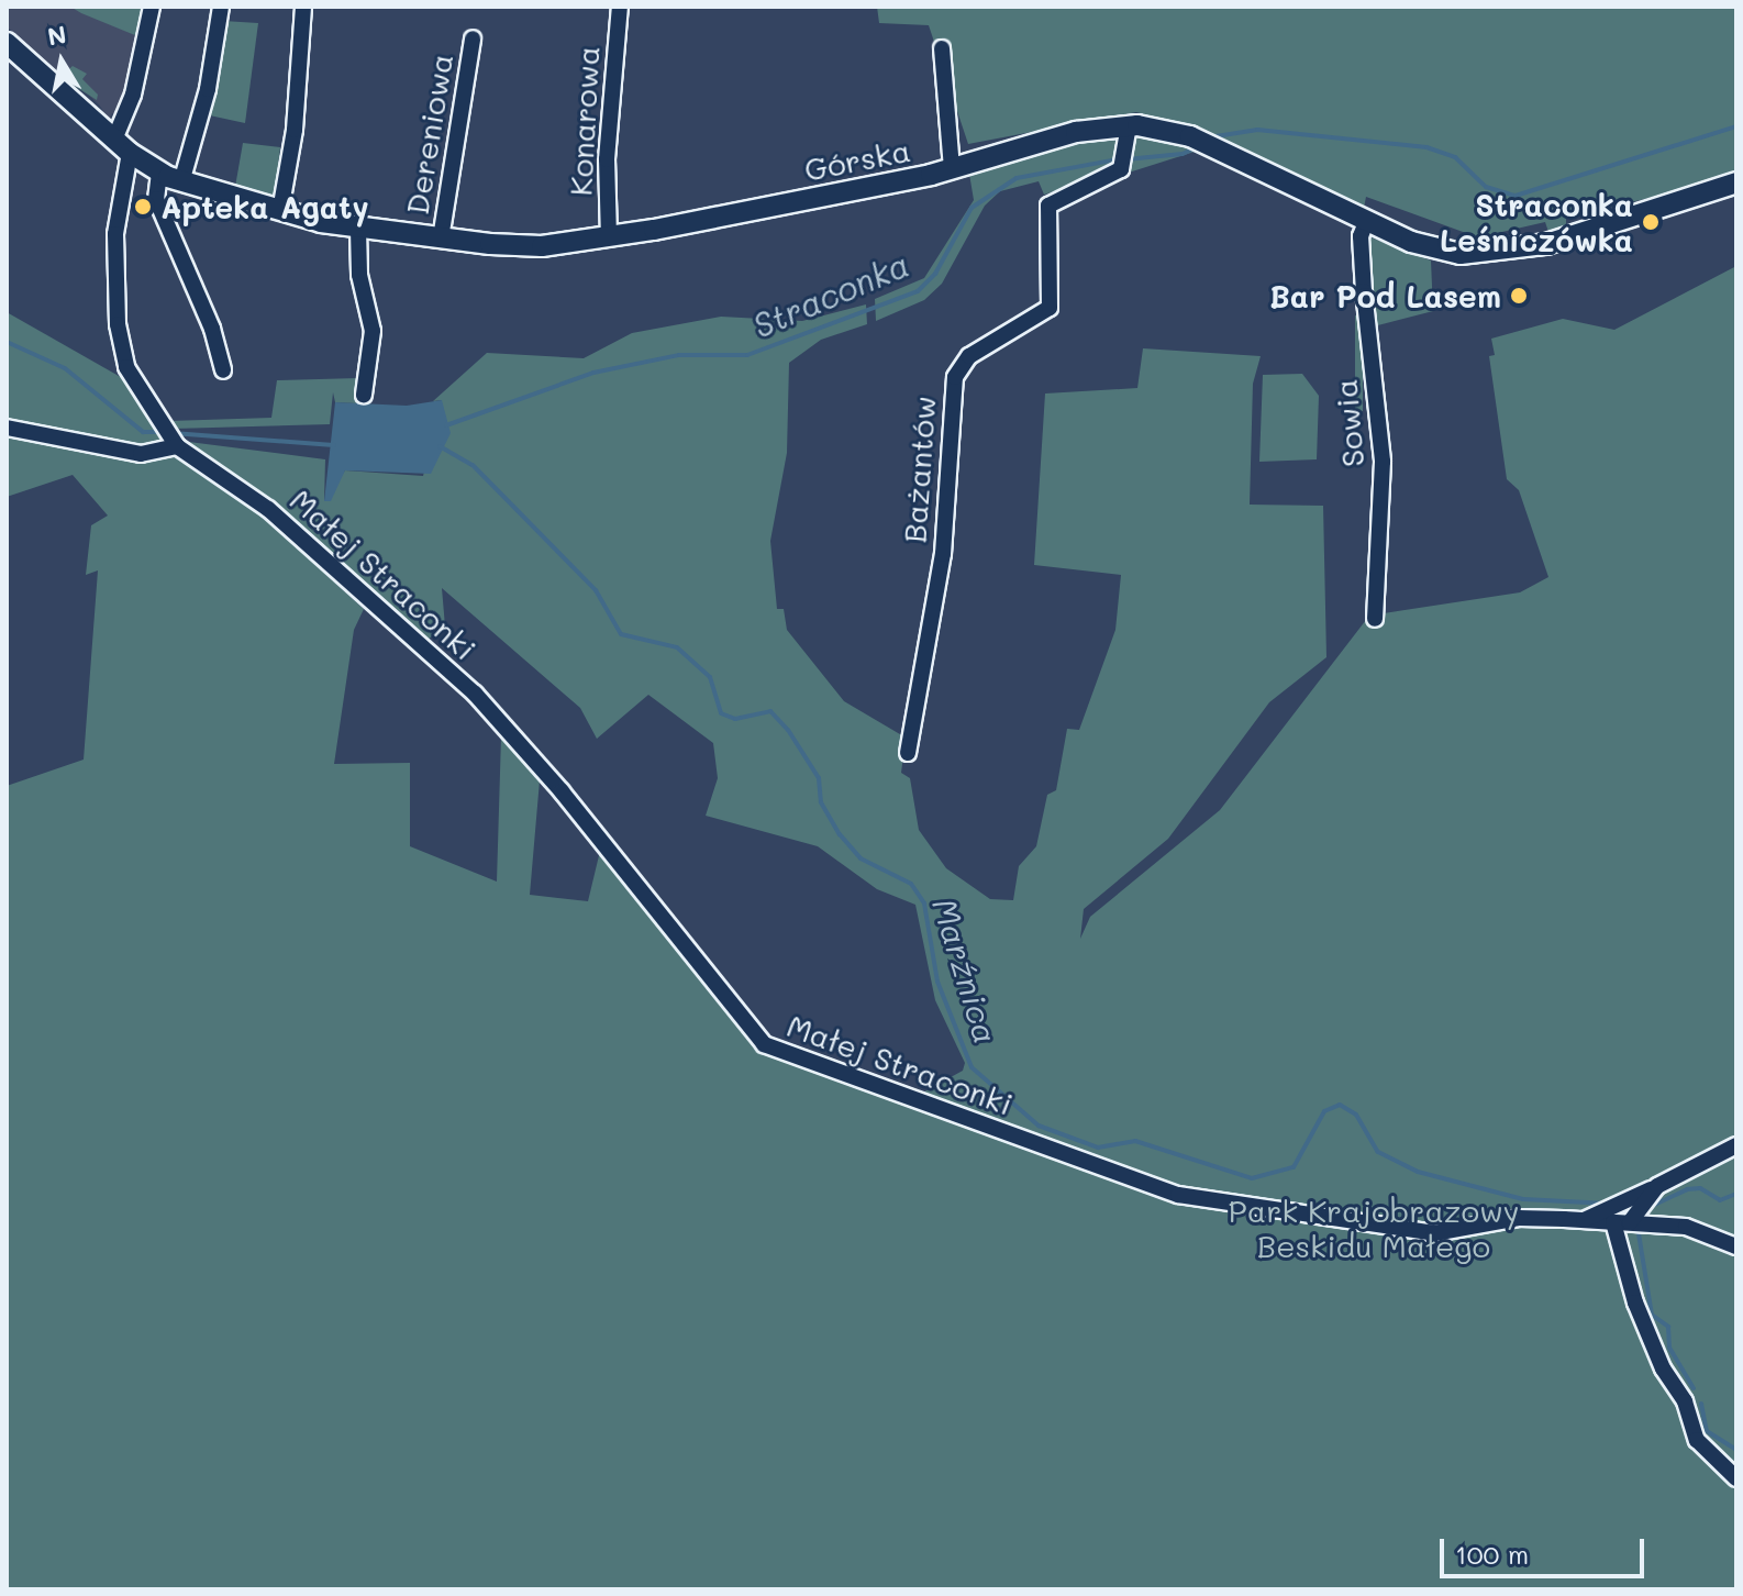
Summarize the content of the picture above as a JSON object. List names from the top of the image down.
{
  "streets": {
    "street": [
      "Konarowa",
      "Dereniowa",
      "Górska",
      "Sowia",
      "Bażantów",
      "Małej Straconki"
    ]
  },
  "crossings": [
    ["Konarowa", "Górska"],
    ["Dereniowa", "Górska"],
    ["Górska", "Sowia"],
    ["Górska", "Bażantów"],
    ["Górska", "Małej Straconki"]
  ],
  "water": ["Straconka", "Marźnica"],
  "parks": ["Park Krajobrazowy Beskidu Małego"],
  "places": ["Apteka Agaty", "Straconka Leśniczówka", "Bar Pod Lasem"],
  "scale_bar": "100 m",
  "north": "top"
}
